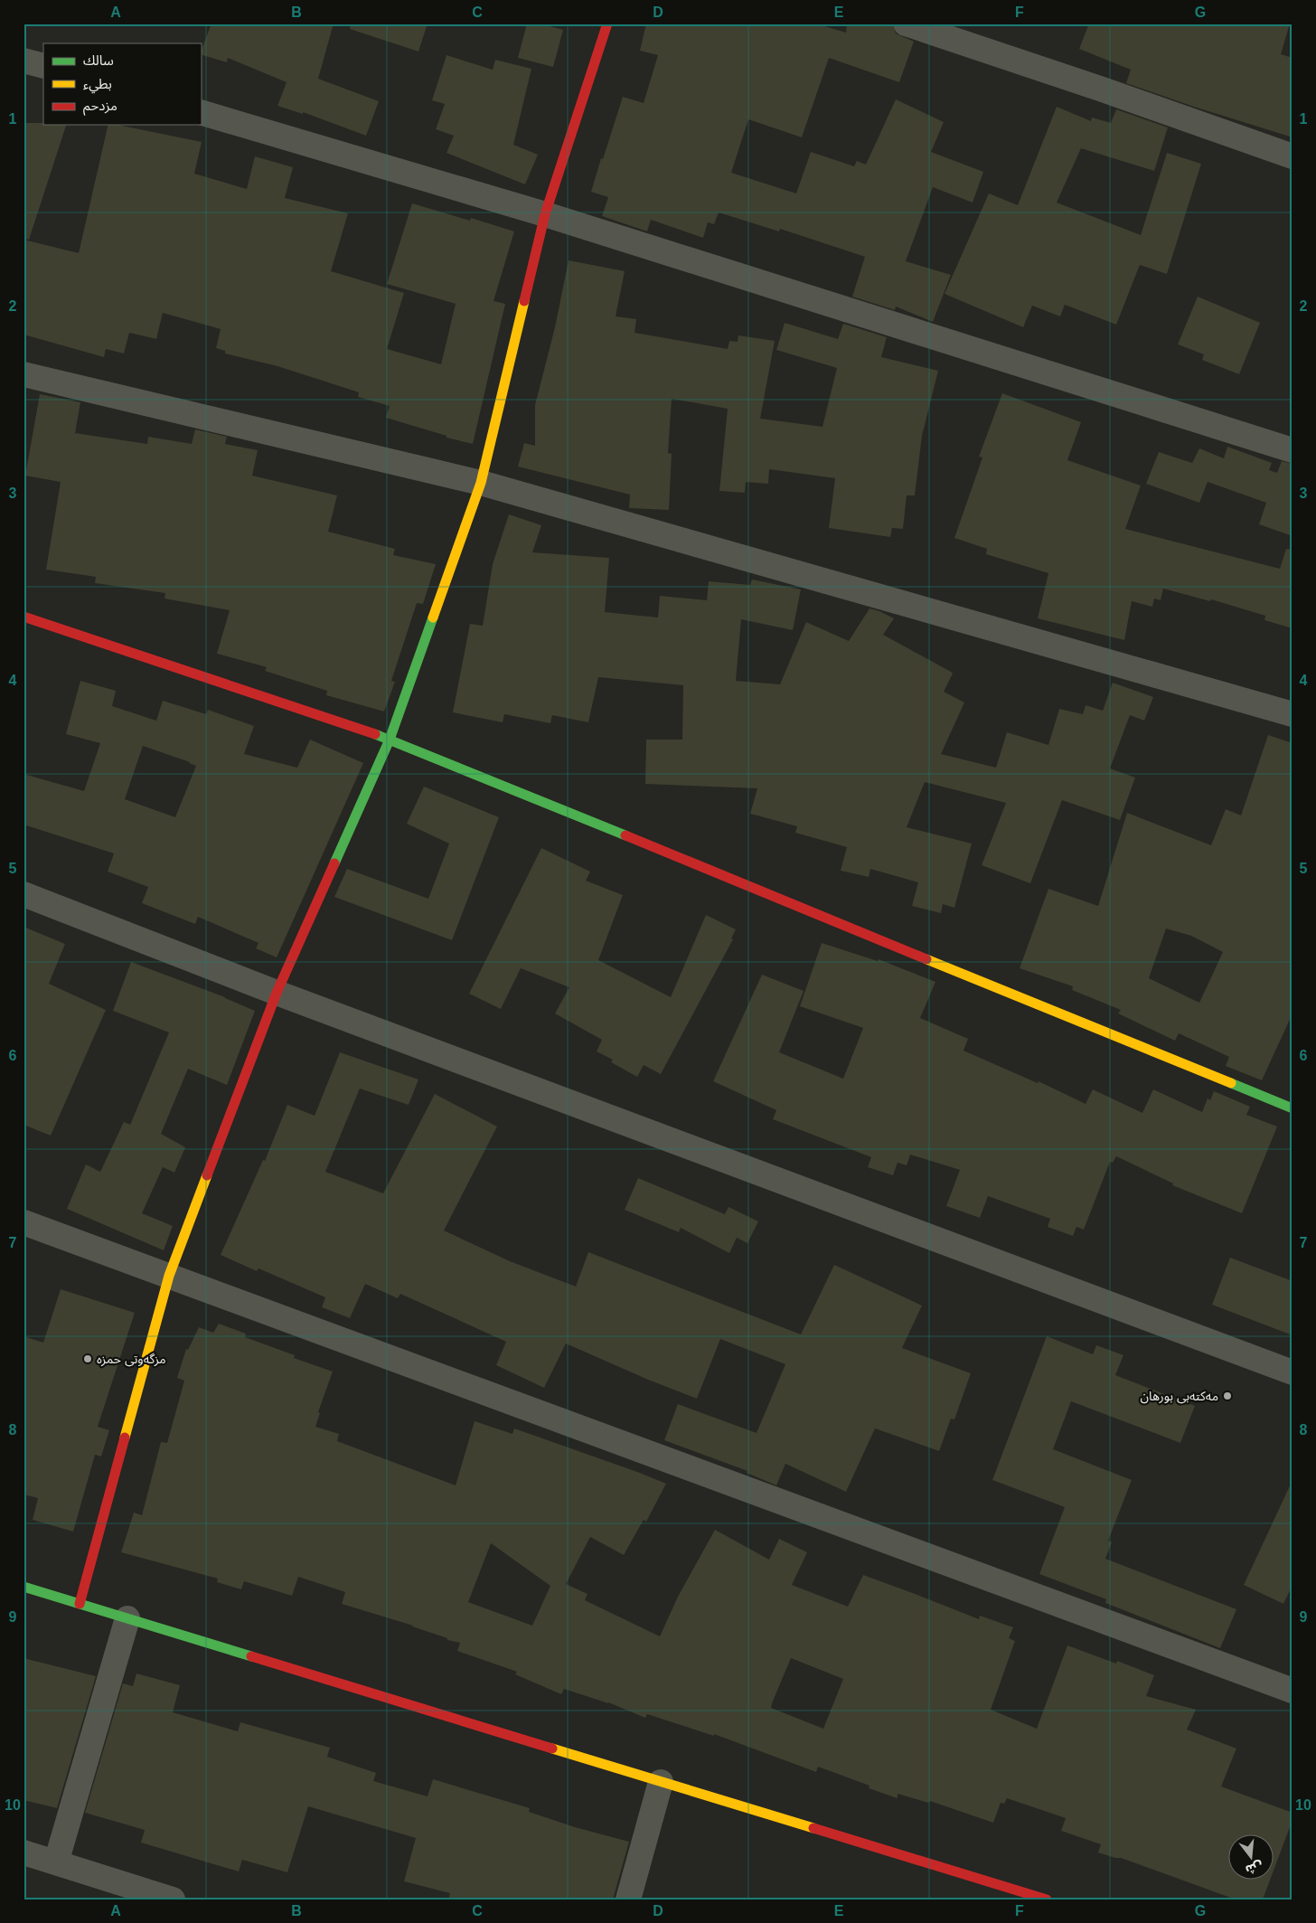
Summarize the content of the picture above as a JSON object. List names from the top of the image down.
{
  "places": ["مزگەوتی حمزە", "مەکتەبی بورهان"],
  "legend": ["سالك", "بطيء", "مزدحم"],
  "north": "bottom",
  "grid": {
    "columns": [
      "A",
      "B",
      "C",
      "D",
      "E",
      "F",
      "G"
    ],
    "rows": [
      "1",
      "2",
      "3",
      "4",
      "5",
      "6",
      "7",
      "8",
      "9",
      "10"
    ]
  }
}
